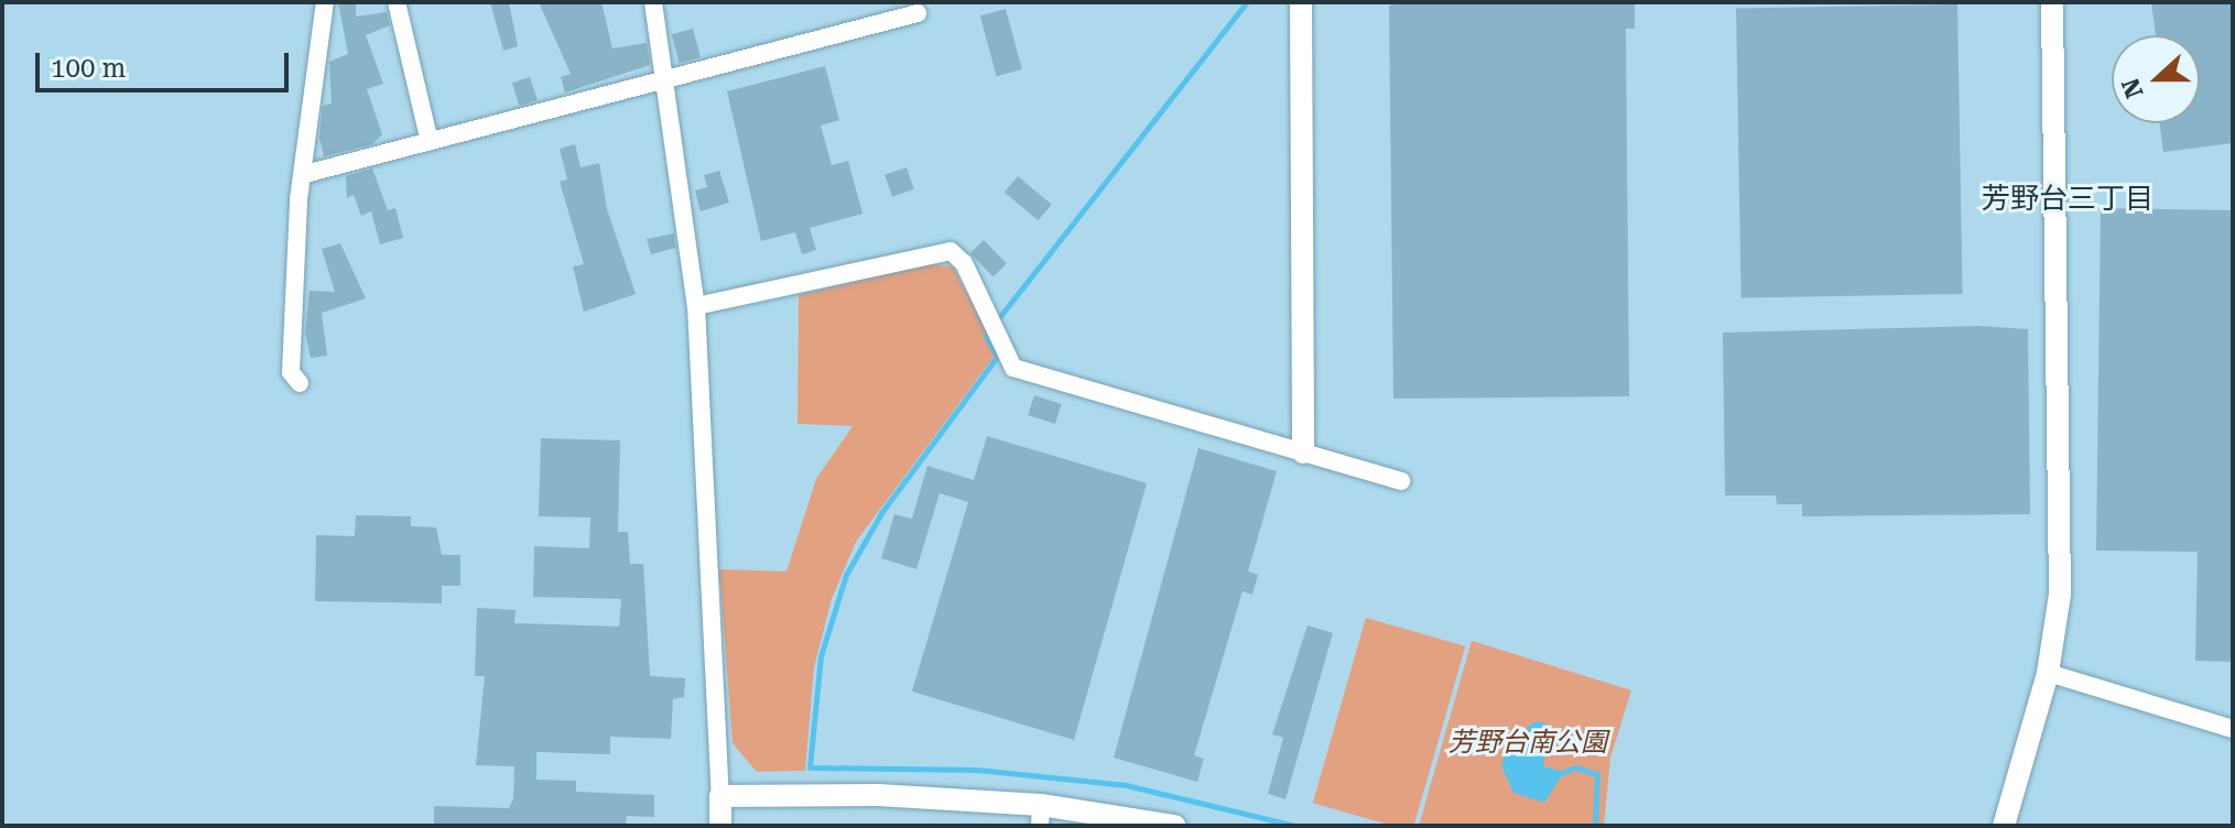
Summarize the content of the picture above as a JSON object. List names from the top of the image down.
{
  "districts": ["芳野台三丁目"],
  "parks": ["芳野台南公園"],
  "scale_bar": "100 m",
  "north": "left"
}
